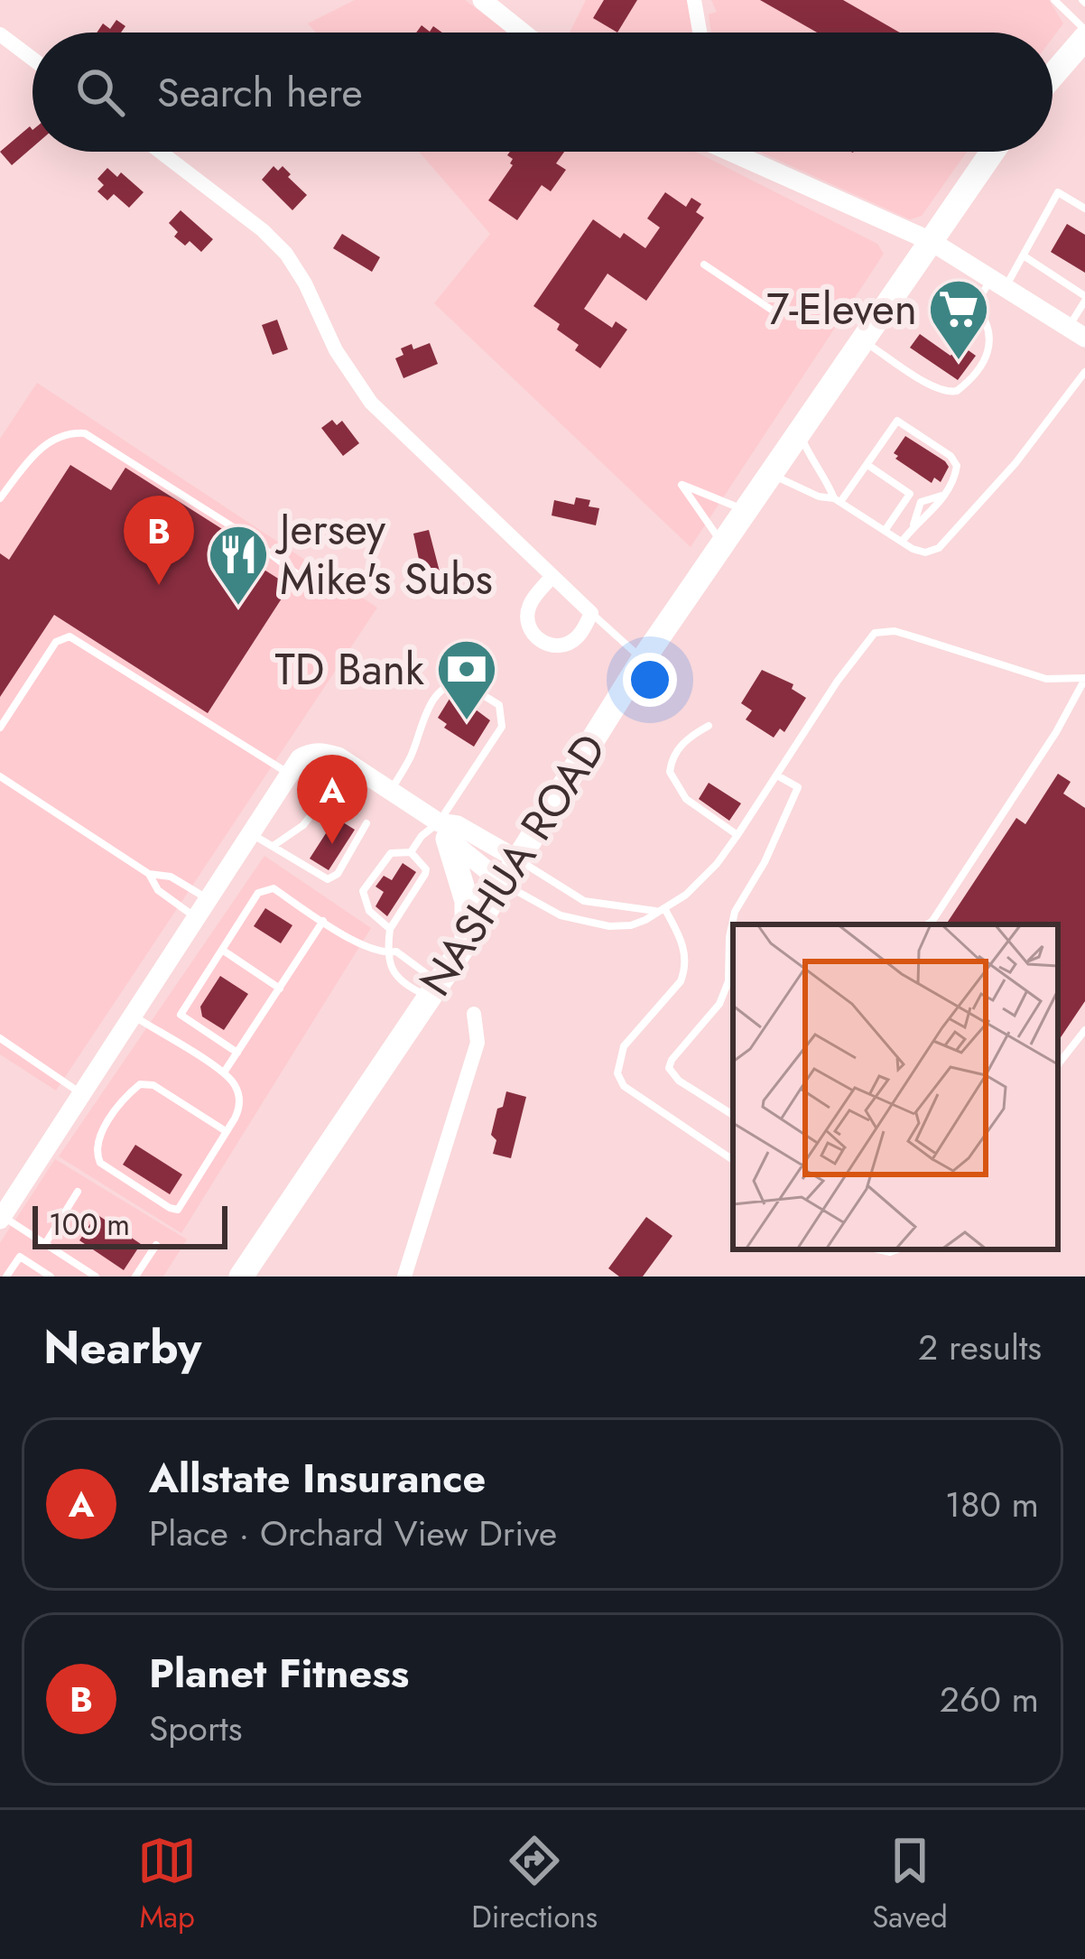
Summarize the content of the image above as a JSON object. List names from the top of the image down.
{
  "streets": {
    "main road": ["NASHUA ROAD"]
  },
  "places": {
    "supermarket": ["7-Eleven"],
    "restaurant": ["Jersey Mike's Subs"],
    "bank": ["TD Bank"]
  },
  "scale_bar": "100 m",
  "page": {
    "search": "Search here",
    "pins": ["B", "A"],
    "scale": "100 m",
    "heading": ["Nearby", "2 results"],
    "list": [
      {
        "mark": "A",
        "name": "Allstate Insurance",
        "note": "Place · Orchard View Drive",
        "value": "180 m"
      },
      {
        "mark": "B",
        "name": "Planet Fitness",
        "note": "Sports",
        "value": "260 m"
      }
    ],
    "nav": ["Map", "Directions", "Saved"]
  }
}
